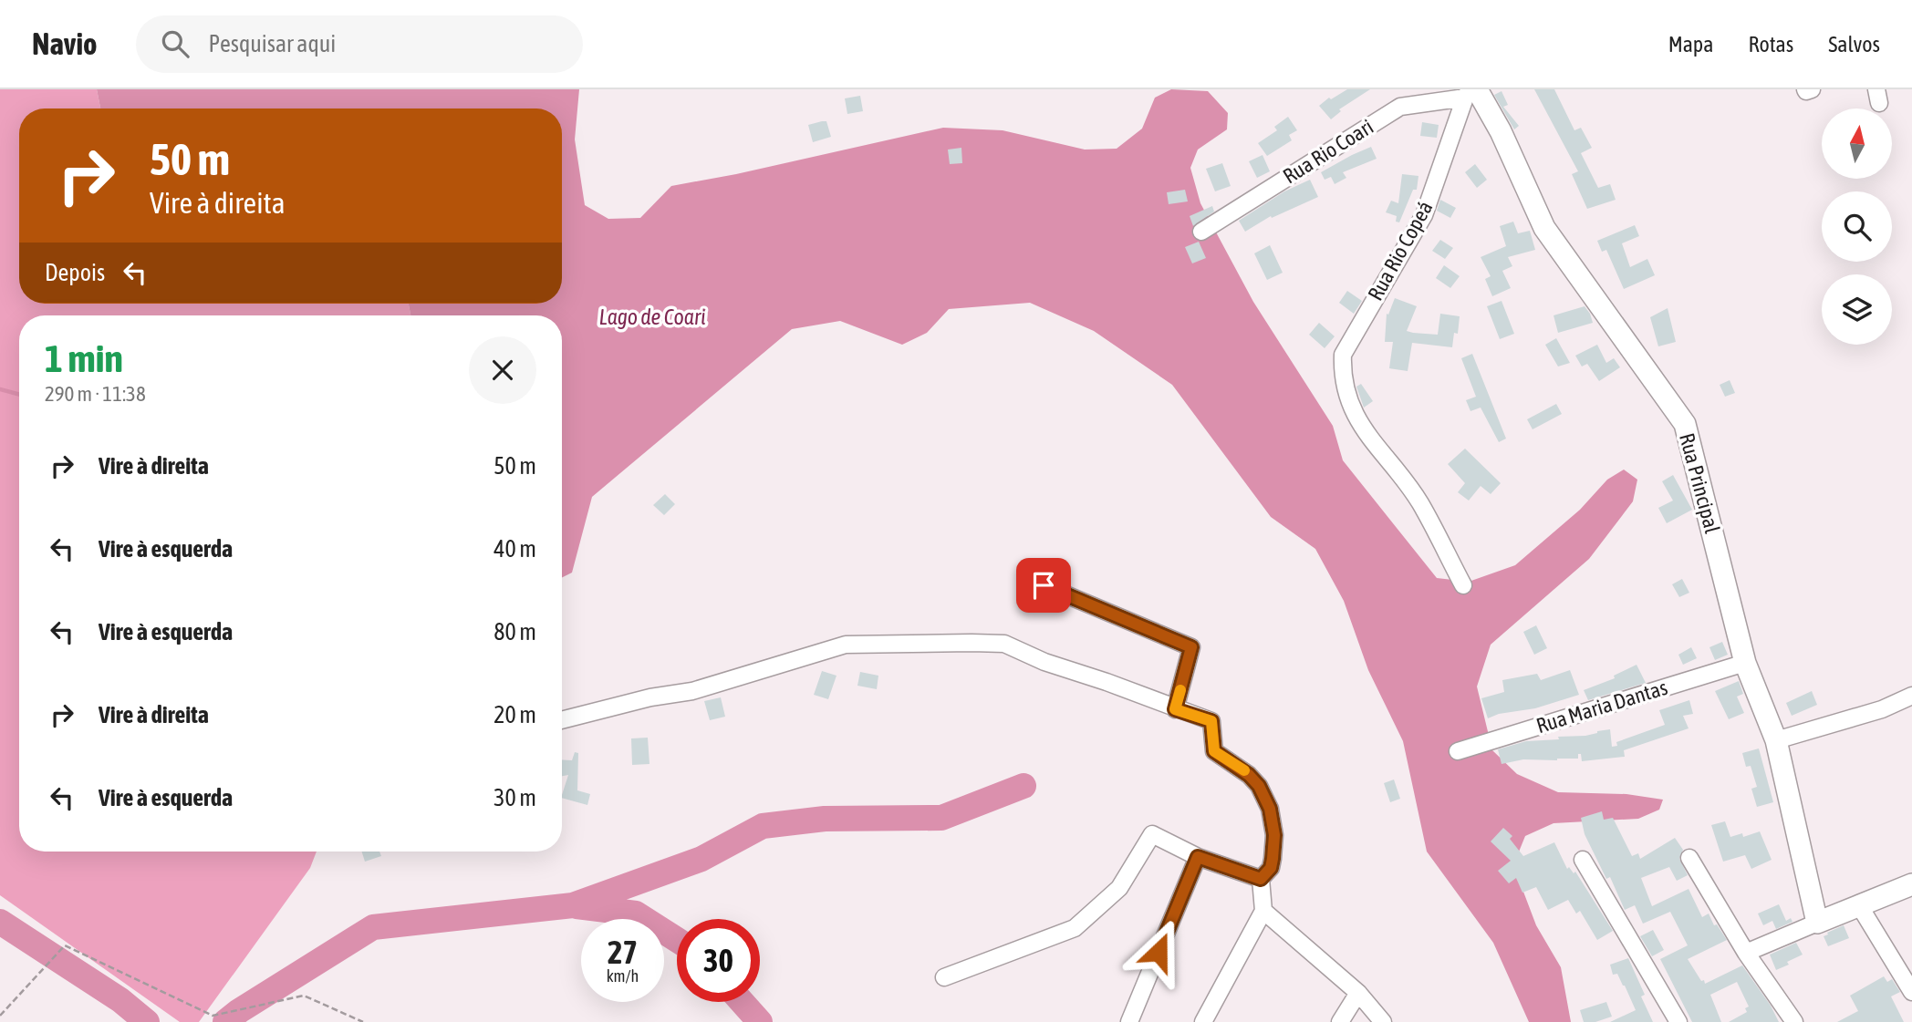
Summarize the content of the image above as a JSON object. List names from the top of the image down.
{
  "streets": {
    "street": [
      "Rua Rio Coari",
      "Rua Rio Copeá",
      "Rua Principal",
      "Rua Maria Dantas"
    ]
  },
  "crossings": [
    ["Rua Rio Coari", "Rua Rio Copeá"],
    ["Rua Rio Coari", "Rua Principal"],
    ["Rua Rio Copeá", "Rua Principal"],
    ["Rua Principal", "Rua Maria Dantas"]
  ],
  "water": ["Lago de Coari"],
  "north": "top",
  "page": {
    "header": "Navio",
    "search": "Pesquisar aqui",
    "nav": ["Mapa", "Rotas", "Salvos"],
    "turn": ["50 m", "Vire à direita"],
    "then": "Depois",
    "heading": ["1 min", "290 m · 11:38"],
    "list": [
      {
        "name": "Vire à direita",
        "value": "50 m"
      },
      {
        "name": "Vire à esquerda",
        "value": "40 m"
      },
      {
        "name": "Vire à esquerda",
        "value": "80 m"
      },
      {
        "name": "Vire à direita",
        "value": "20 m"
      },
      {
        "name": "Vire à esquerda",
        "value": "30 m"
      }
    ],
    "speed": "27 km/h",
    "limit": "30"
  }
}
